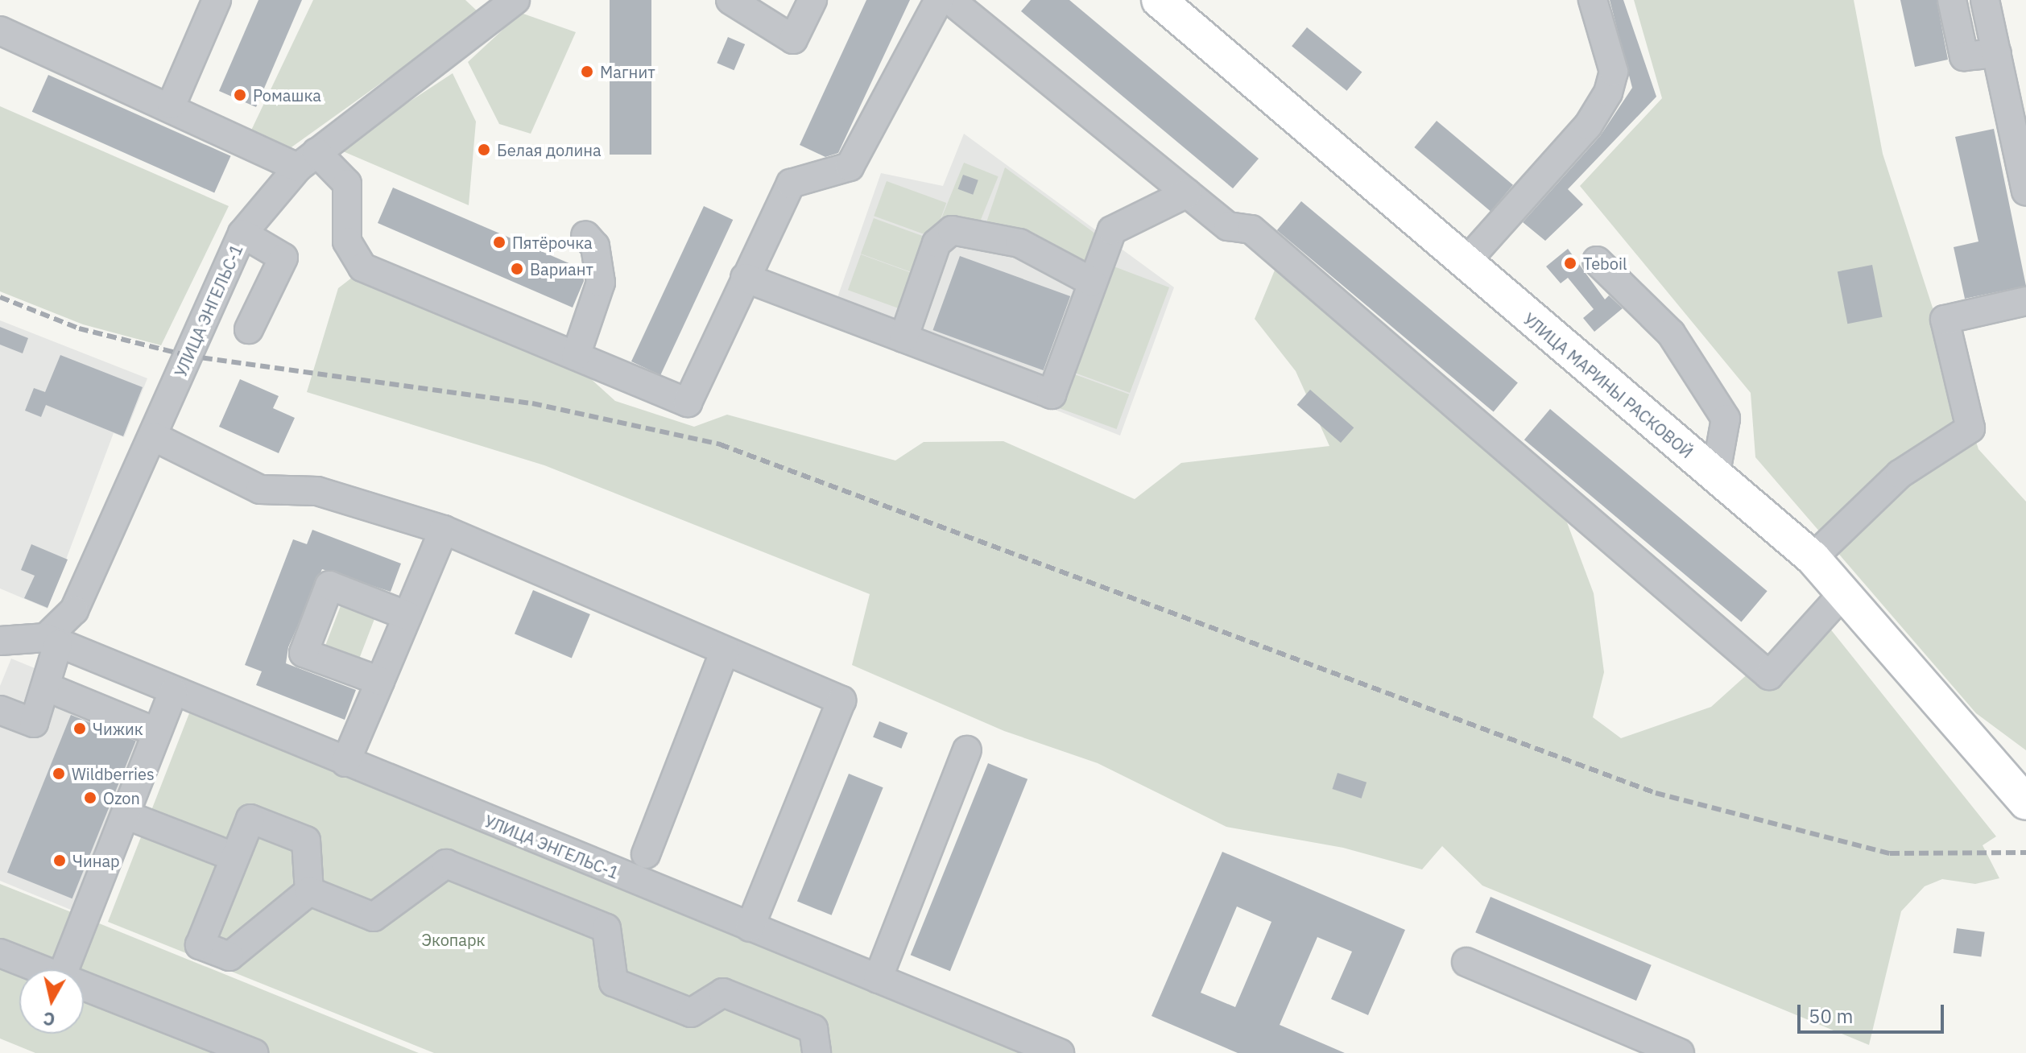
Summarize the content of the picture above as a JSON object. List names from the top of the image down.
{
  "streets": {
    "main road": ["УЛИЦА МАРИНЫ РАСКОВОЙ"],
    "street": ["УЛИЦА ЭНГЕЛЬС-1"]
  },
  "parks": ["Экопарк"],
  "places": [
    "Магнит",
    "Ромашка",
    "Белая долина",
    "Пятёрочка",
    "Teboil",
    "Вариант",
    "Чижик",
    "Wildberries",
    "Ozon",
    "Чинар"
  ],
  "scale_bar": "50 m",
  "north": "bottom"
}
